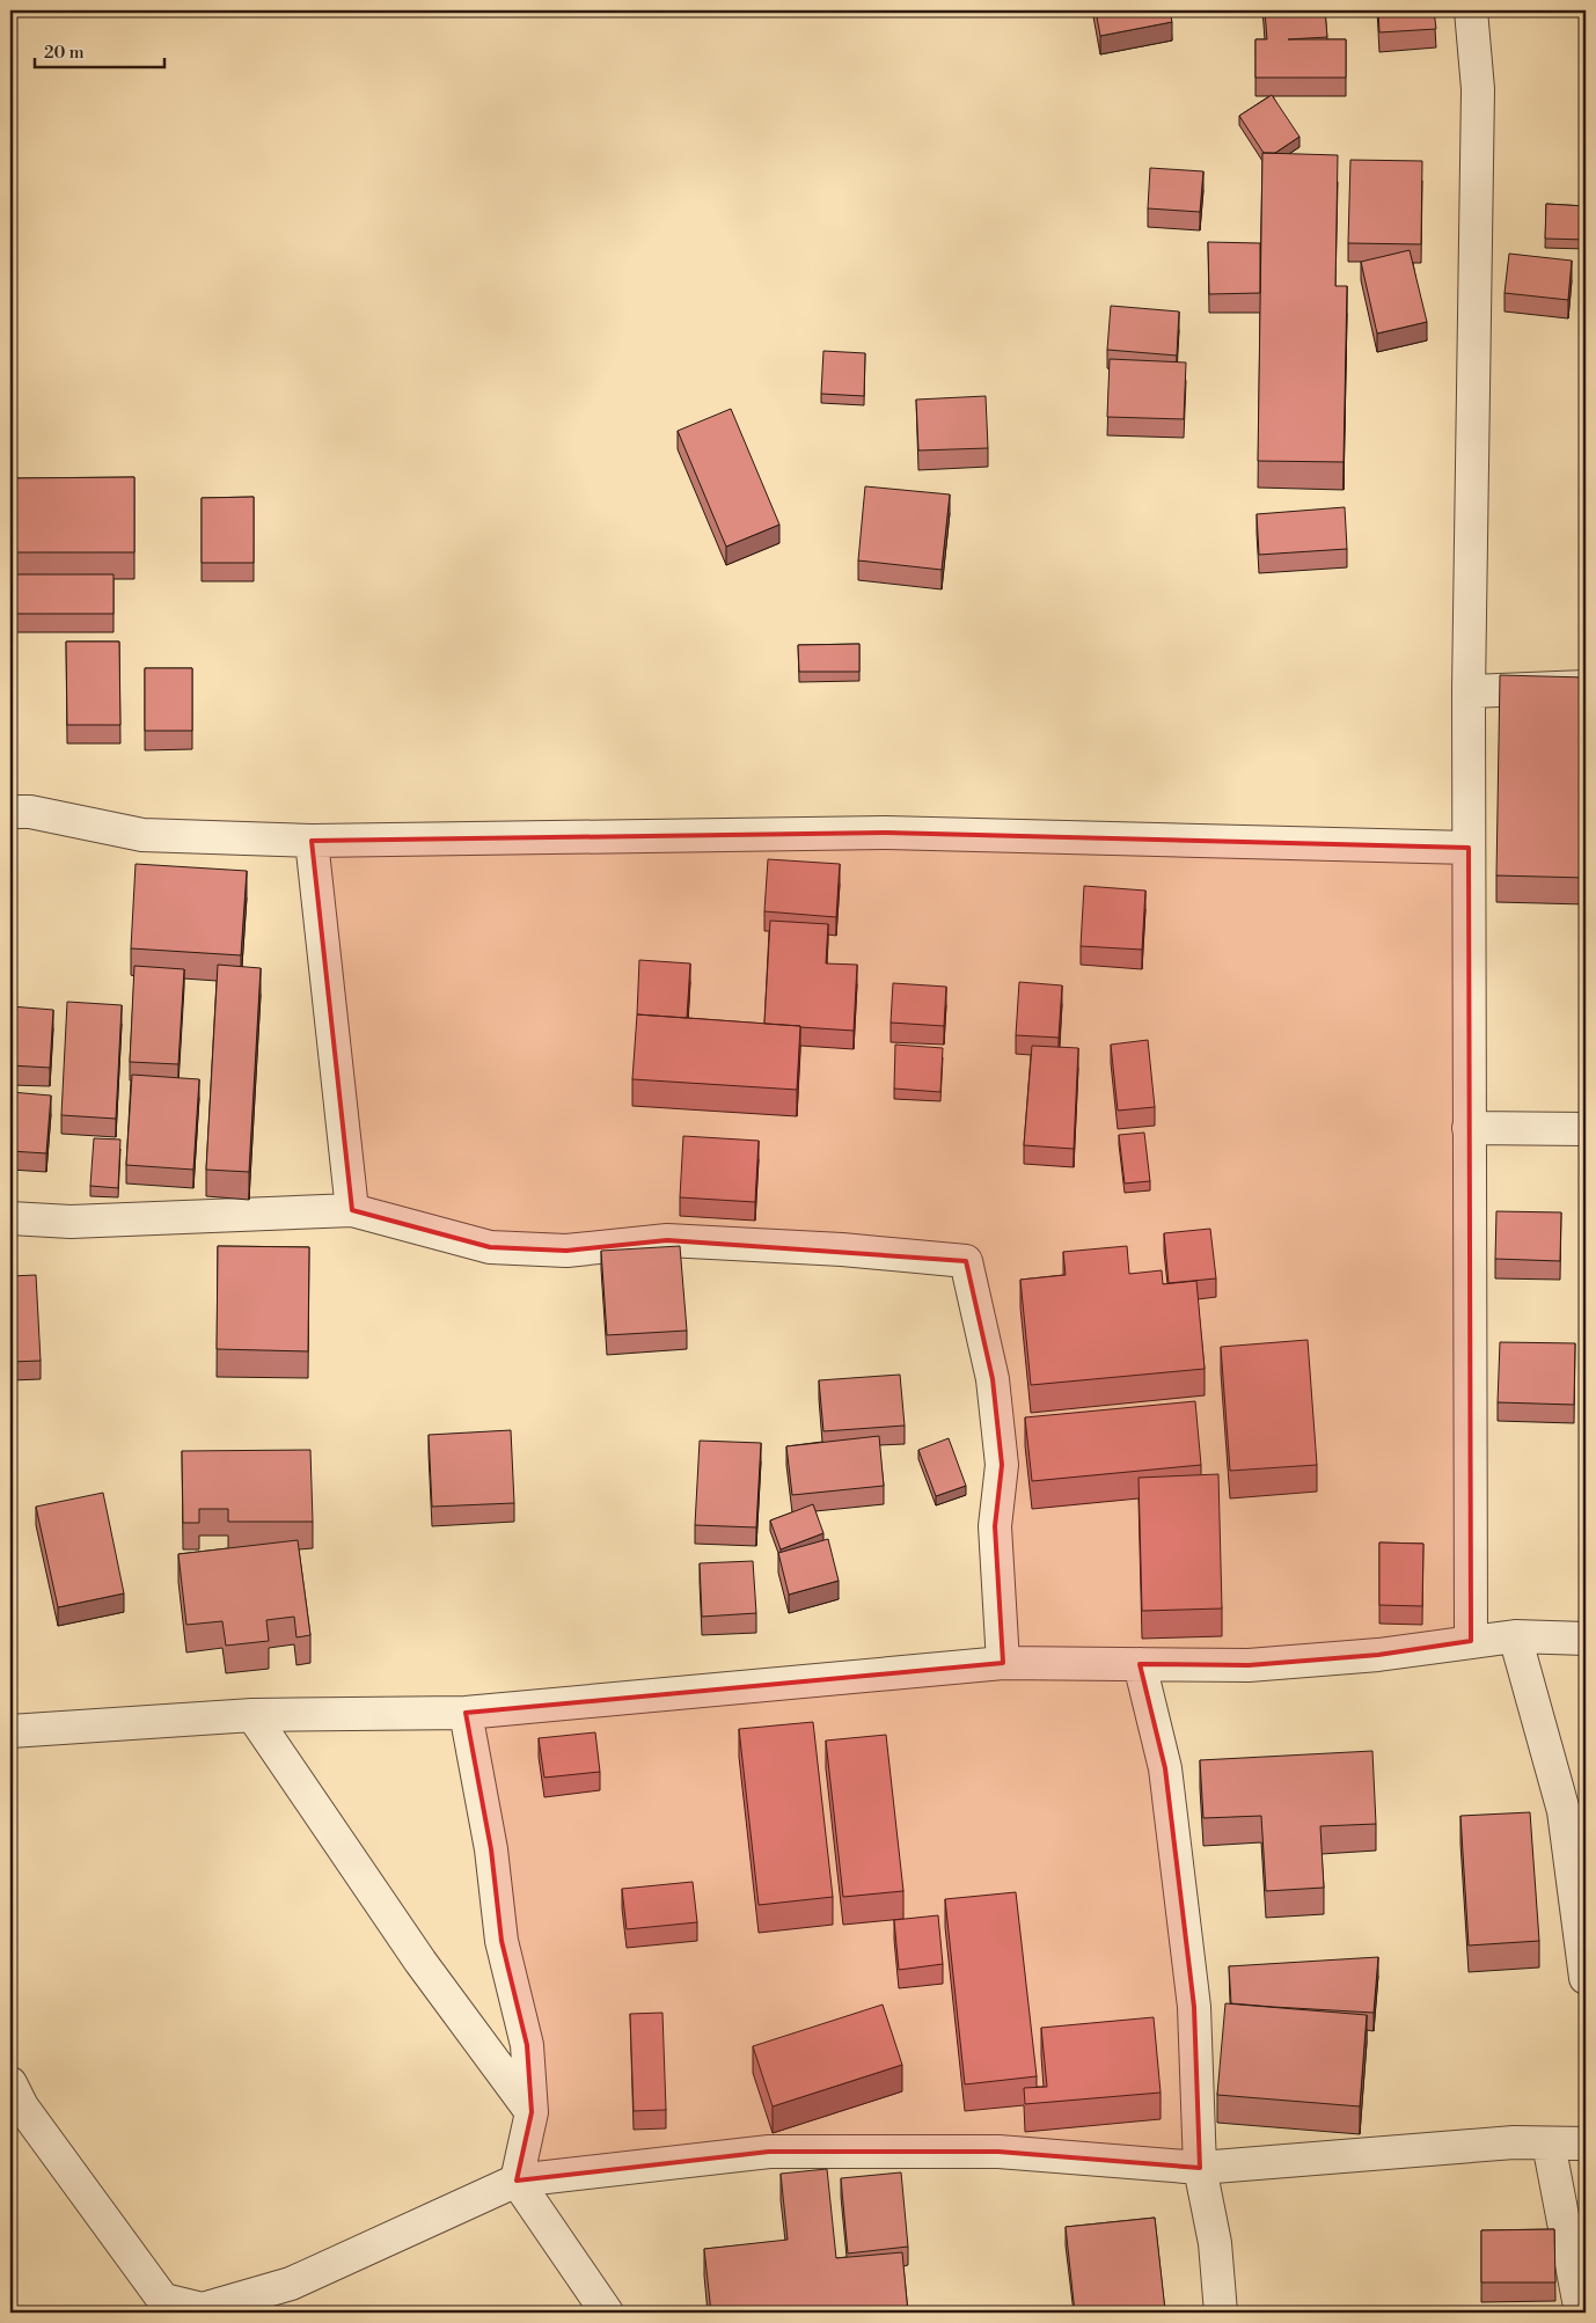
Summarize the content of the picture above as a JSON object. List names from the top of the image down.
{
  "scale_bar": "20 m"
}
